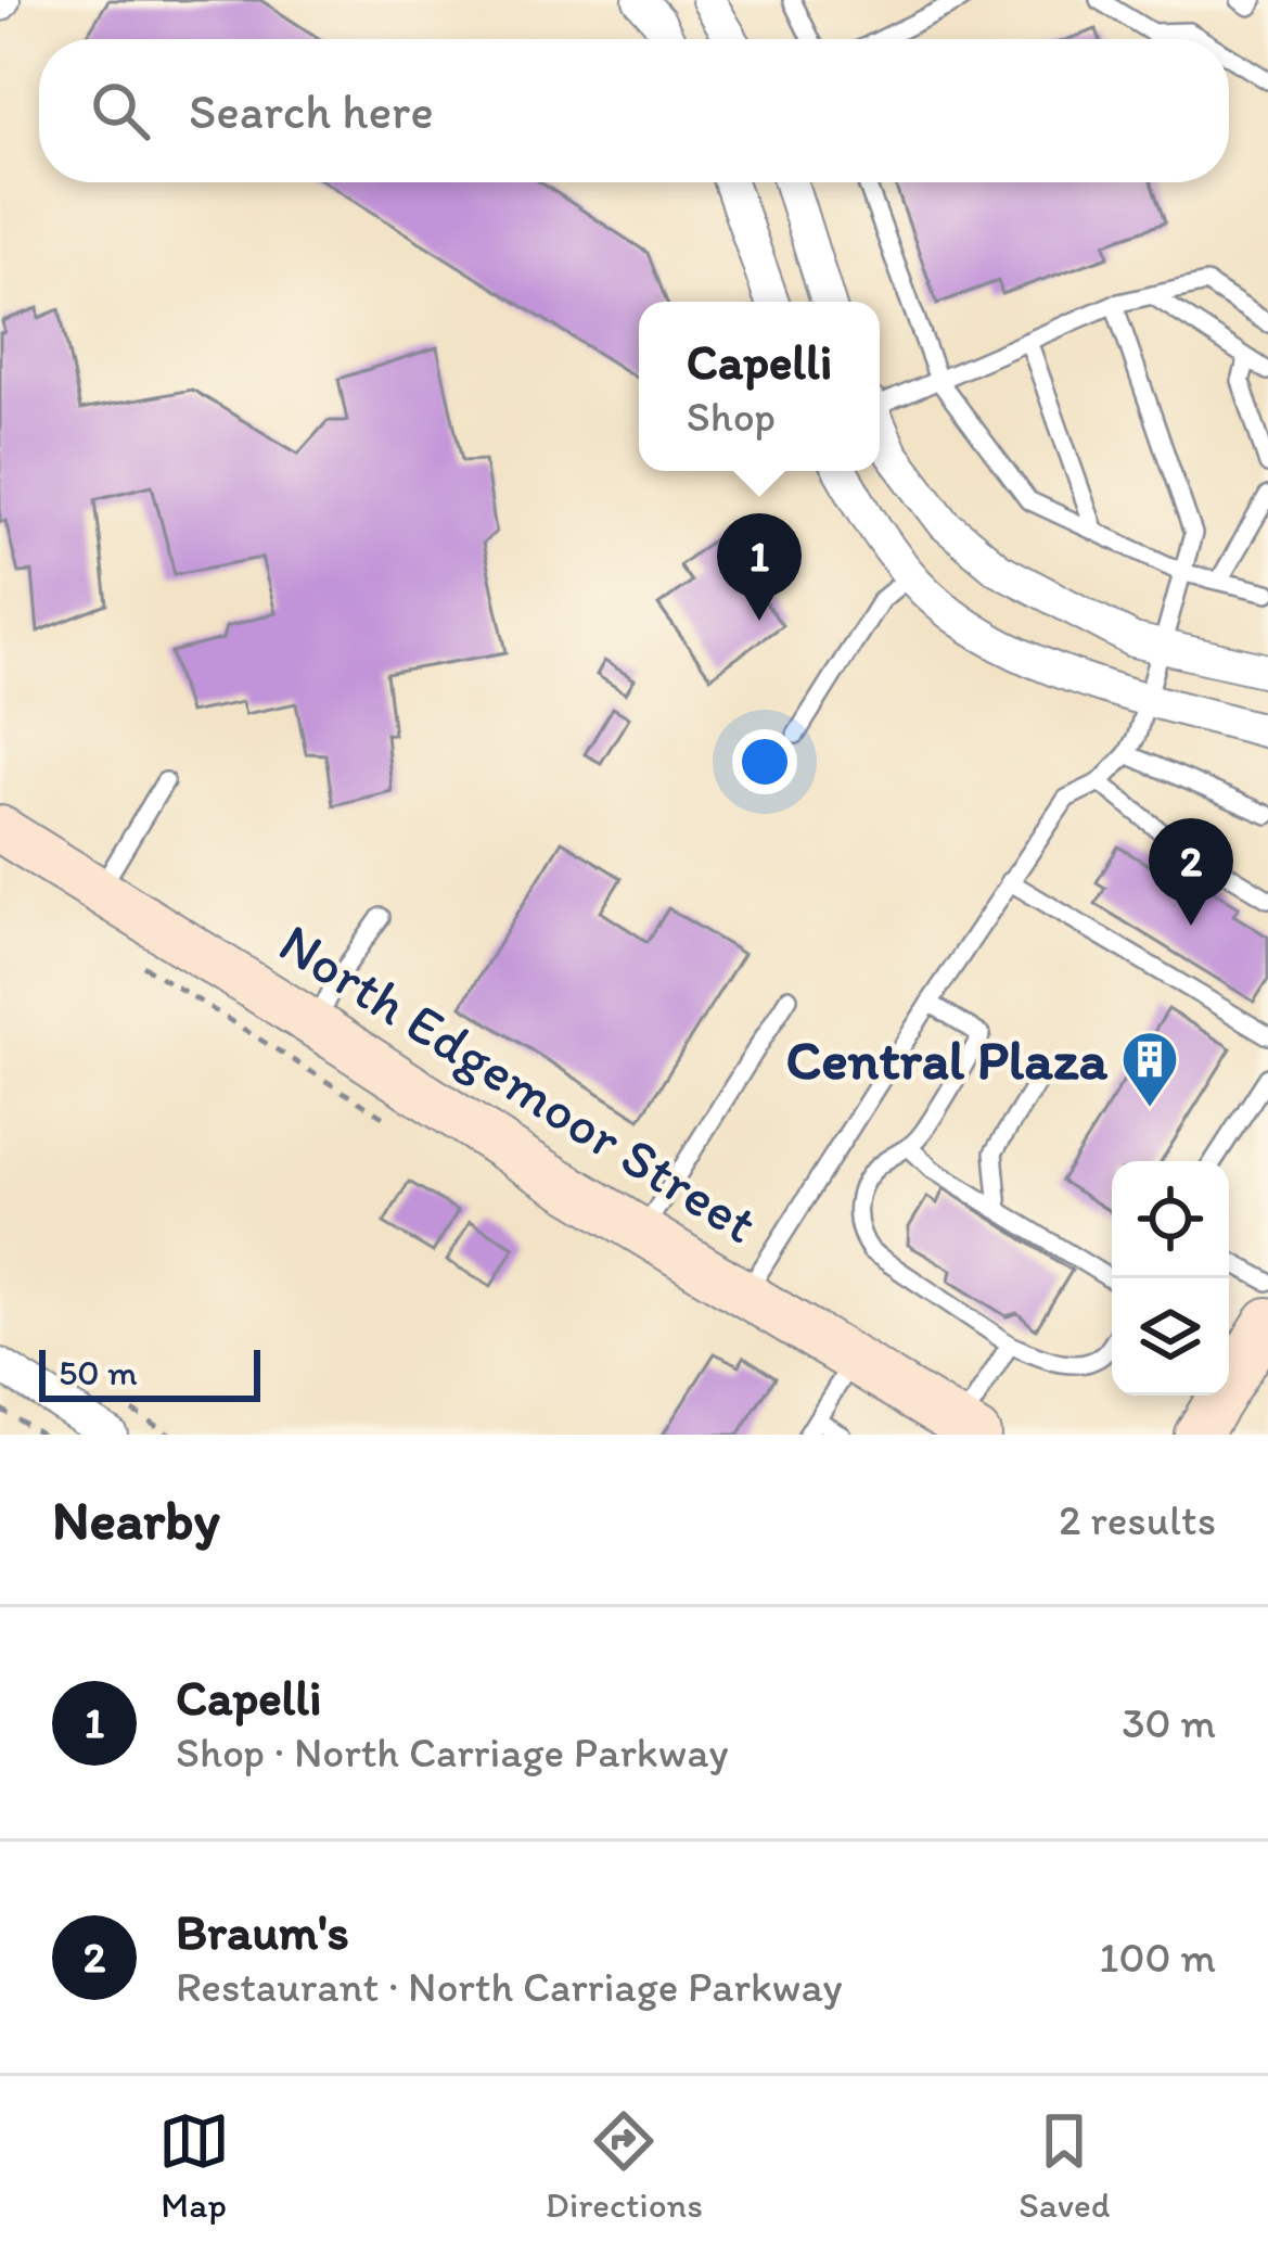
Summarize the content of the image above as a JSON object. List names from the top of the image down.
{
  "streets": {
    "street": ["North Edgemoor Street"]
  },
  "places": {
    "building": ["Central Plaza"]
  },
  "scale_bar": "50 m",
  "page": {
    "search": "Search here",
    "popup": ["Capelli", "Shop"],
    "pins": ["1", "2"],
    "scale": "50 m",
    "heading": ["Nearby", "2 results"],
    "list": [
      {
        "mark": "1",
        "name": "Capelli",
        "note": "Shop · North Carriage Parkway",
        "value": "30 m"
      },
      {
        "mark": "2",
        "name": "Braum's",
        "note": "Restaurant · North Carriage Parkway",
        "value": "100 m"
      }
    ],
    "nav": ["Map", "Directions", "Saved"]
  }
}
